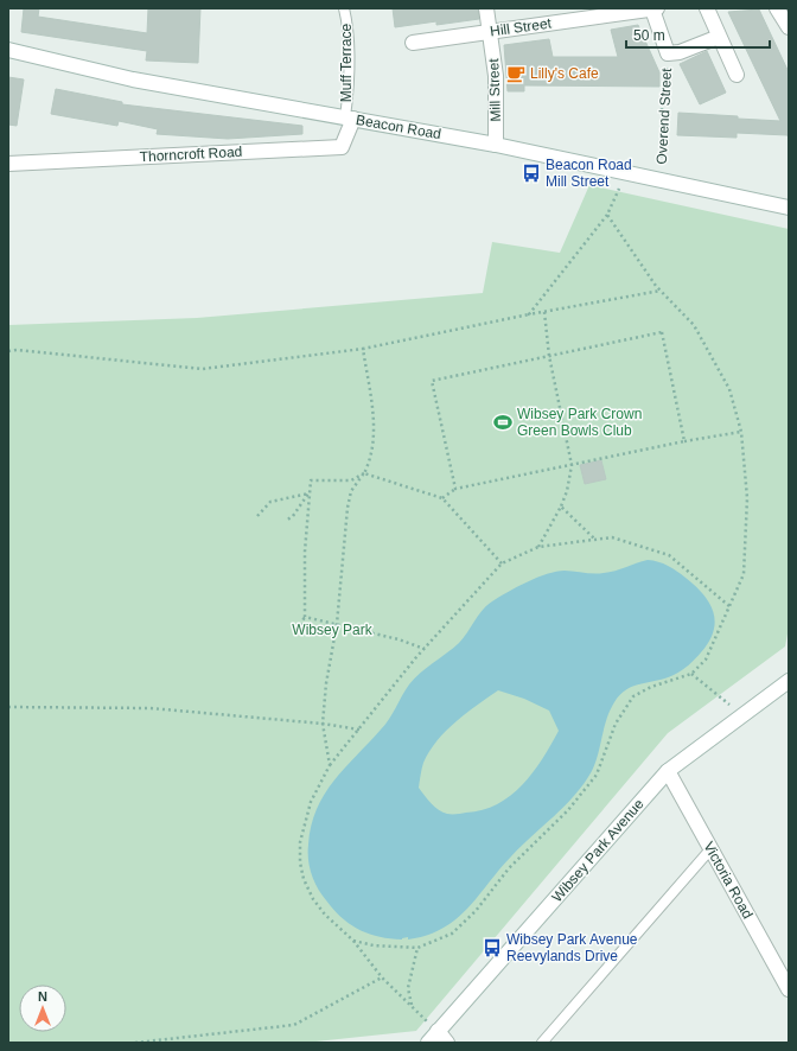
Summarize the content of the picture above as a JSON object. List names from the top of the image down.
{
  "streets": {
    "street": [
      "Hill Street",
      "Mill Street",
      "Overend Street",
      "Beacon Road",
      "Thorncroft Road",
      "Wibsey Park Avenue",
      "Victoria Road"
    ],
    "lane": ["Muff Terrace"]
  },
  "crossings": [
    ["Hill Street", "Mill Street"],
    ["Hill Street", "Overend Street"],
    ["Muff Terrace", "Beacon Road"],
    ["Muff Terrace", "Thorncroft Road"],
    ["Mill Street", "Beacon Road"],
    ["Overend Street", "Beacon Road"],
    ["Beacon Road", "Thorncroft Road"],
    ["Wibsey Park Avenue", "Victoria Road"]
  ],
  "parks": ["Wibsey Park"],
  "places": {
    "cafe": ["Lilly's Cafe"],
    "bus stop": ["Beacon Road Mill Street", "Wibsey Park Avenue Reevylands Drive"],
    "sports": ["Wibsey Park Crown Green Bowls Club"]
  },
  "scale_bar": "50 m",
  "north": "top"
}
